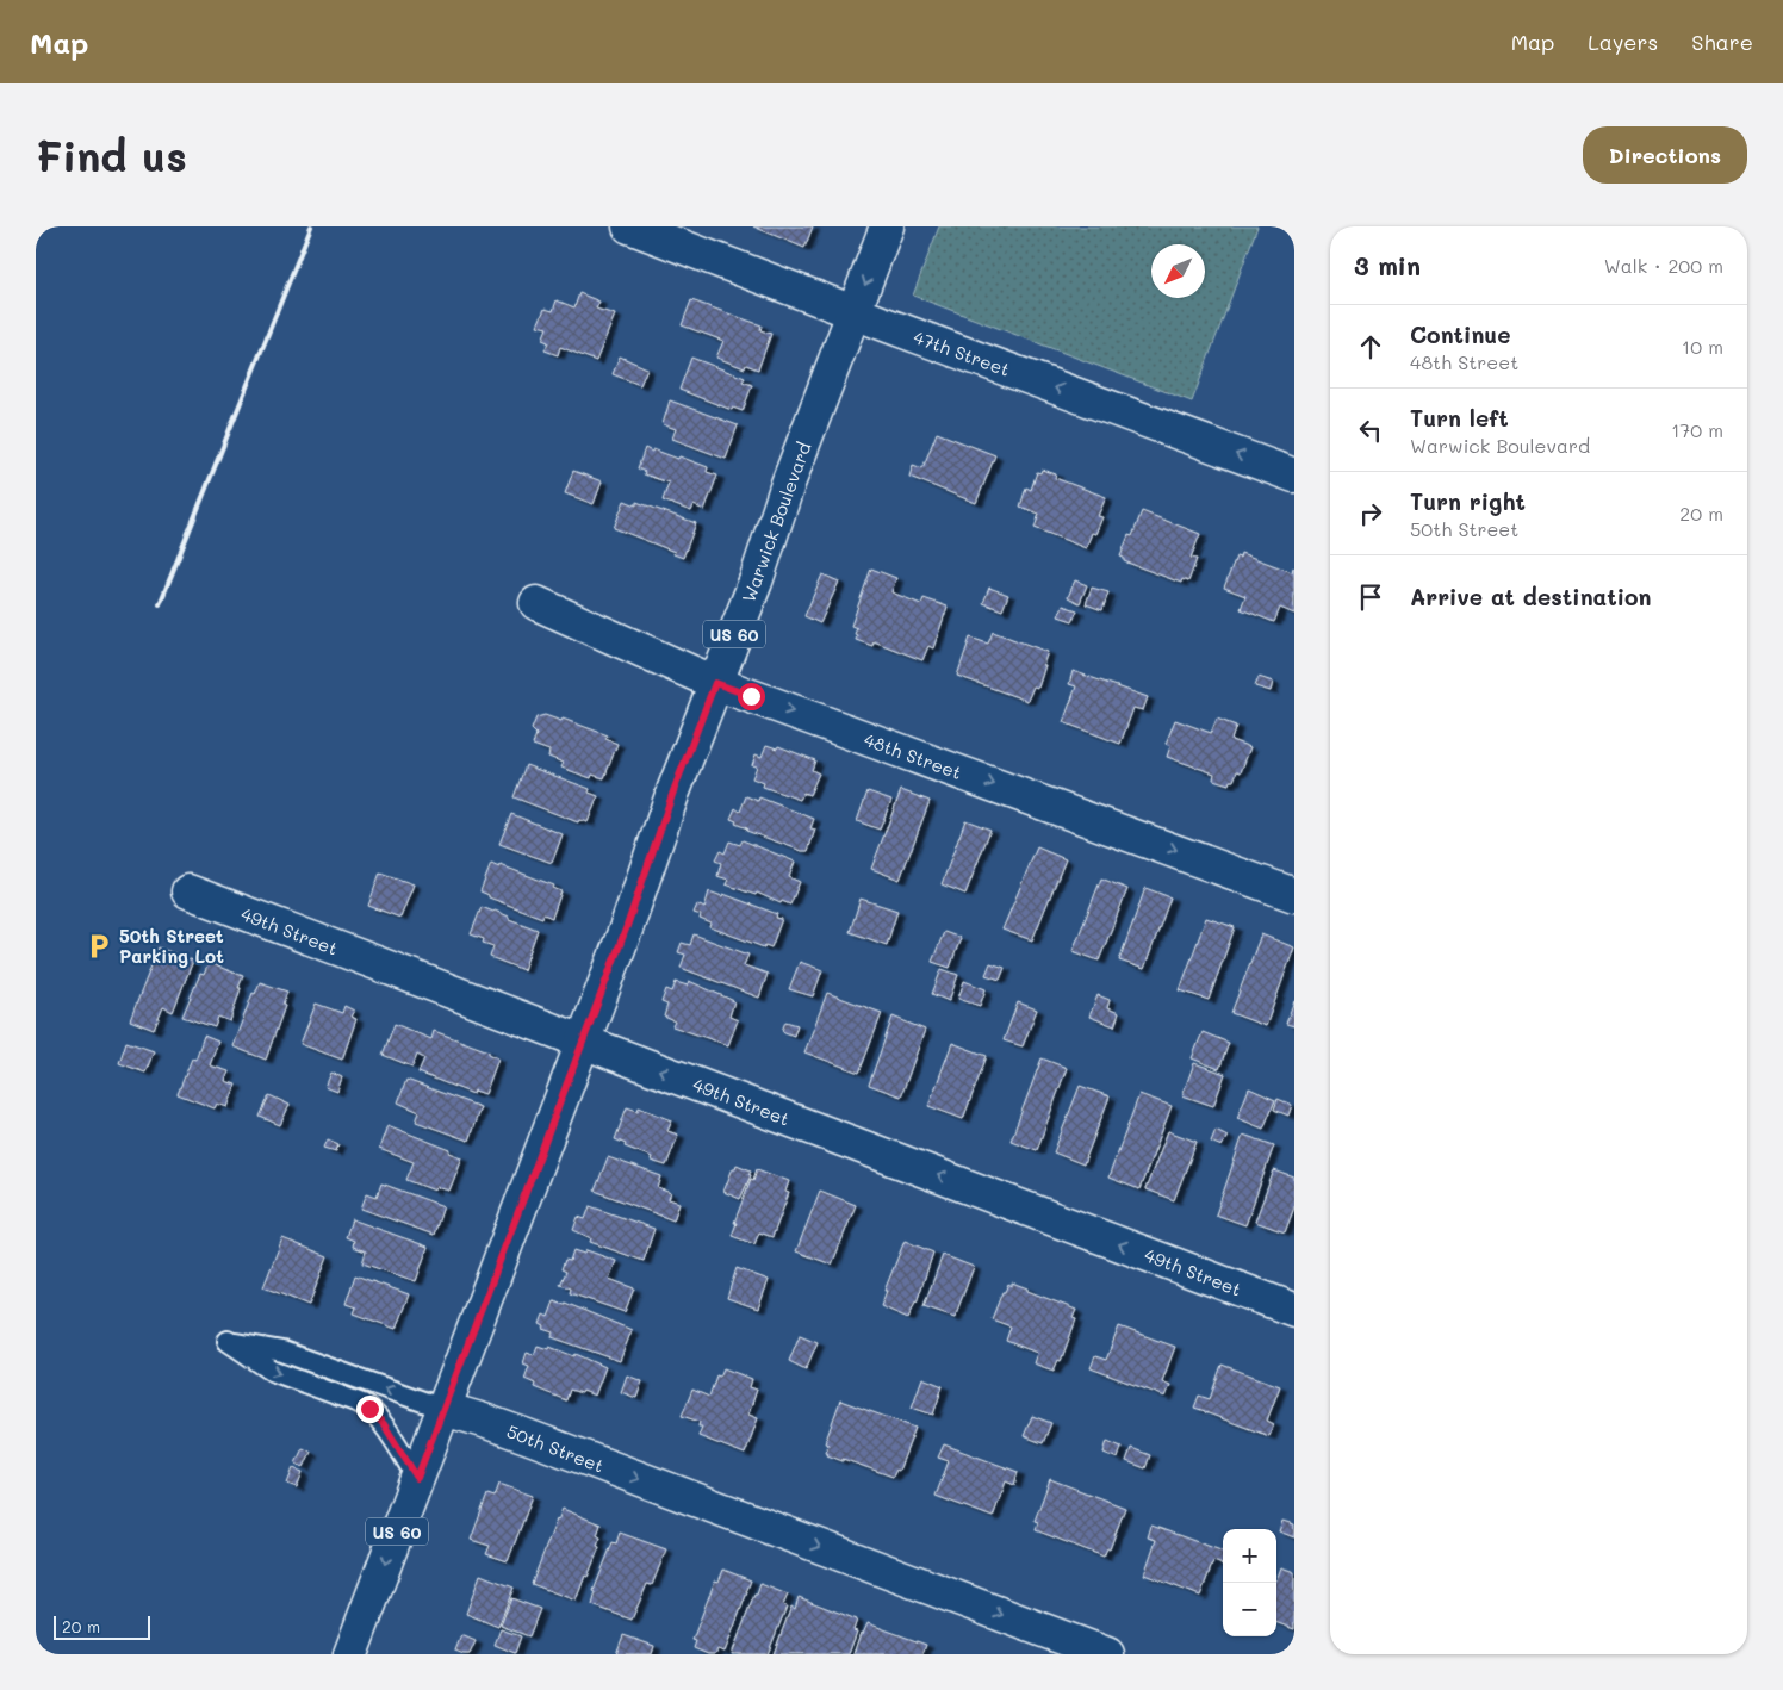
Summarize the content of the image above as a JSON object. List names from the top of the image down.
{
  "streets": {
    "street": [
      "47th Street",
      "Warwick Boulevard",
      "US 60",
      "48th Street",
      "49th Street",
      "50th Street"
    ]
  },
  "crossings": [
    ["47th Street", "Warwick Boulevard"],
    ["Warwick Boulevard", "48th Street"],
    ["Warwick Boulevard", "49th Street"],
    ["Warwick Boulevard", "50th Street"]
  ],
  "one_way": ["47th Street", "48th Street", "49th Street"],
  "places": {
    "parking": ["50th Street Parking Lot"]
  },
  "scale_bar": "20 m",
  "north": "bottom left",
  "page": {
    "header": "Map",
    "nav": ["Map", "Layers", "Share"],
    "buttons": "Directions",
    "title": "Find us",
    "heading": ["3 min", "Walk · 200 m"],
    "list": [
      ["Continue", "48th Street", "10 m"],
      ["Turn left", "Warwick Boulevard", "170 m"],
      ["Turn right", "50th Street", "20 m"],
      "Arrive at destination"
    ],
    "map_buttons": ["+", "−"],
    "scale": "20 m"
  }
}
